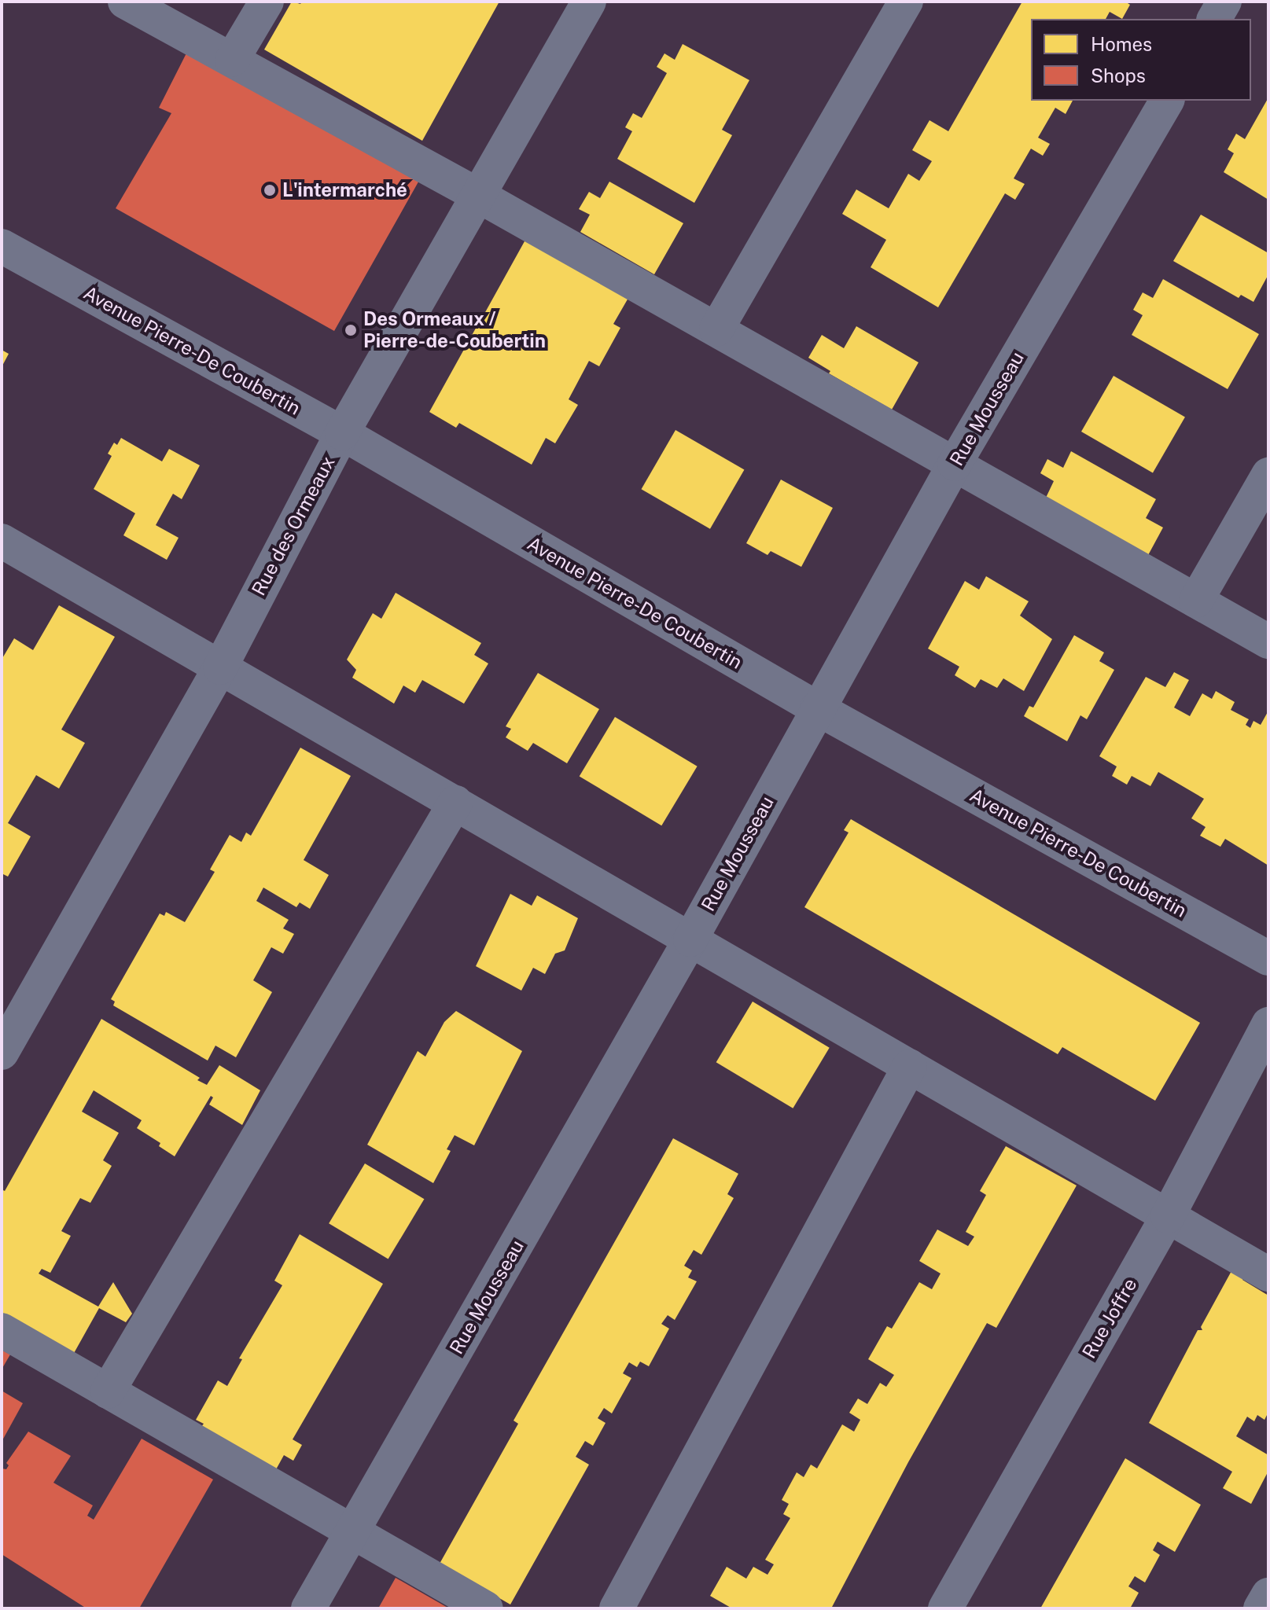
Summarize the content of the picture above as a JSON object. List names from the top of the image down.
{
  "streets": {
    "street": [
      "Avenue Pierre-De Coubertin",
      "Rue Mousseau",
      "Rue des Ormeaux",
      "Rue Joffre"
    ]
  },
  "crossings": [
    ["Avenue Pierre-De Coubertin", "Rue Mousseau"],
    ["Avenue Pierre-De Coubertin", "Rue des Ormeaux"]
  ],
  "places": ["L'intermarché", "Des Ormeaux / Pierre-de-Coubertin"],
  "legend": ["Homes", "Shops"]
}
